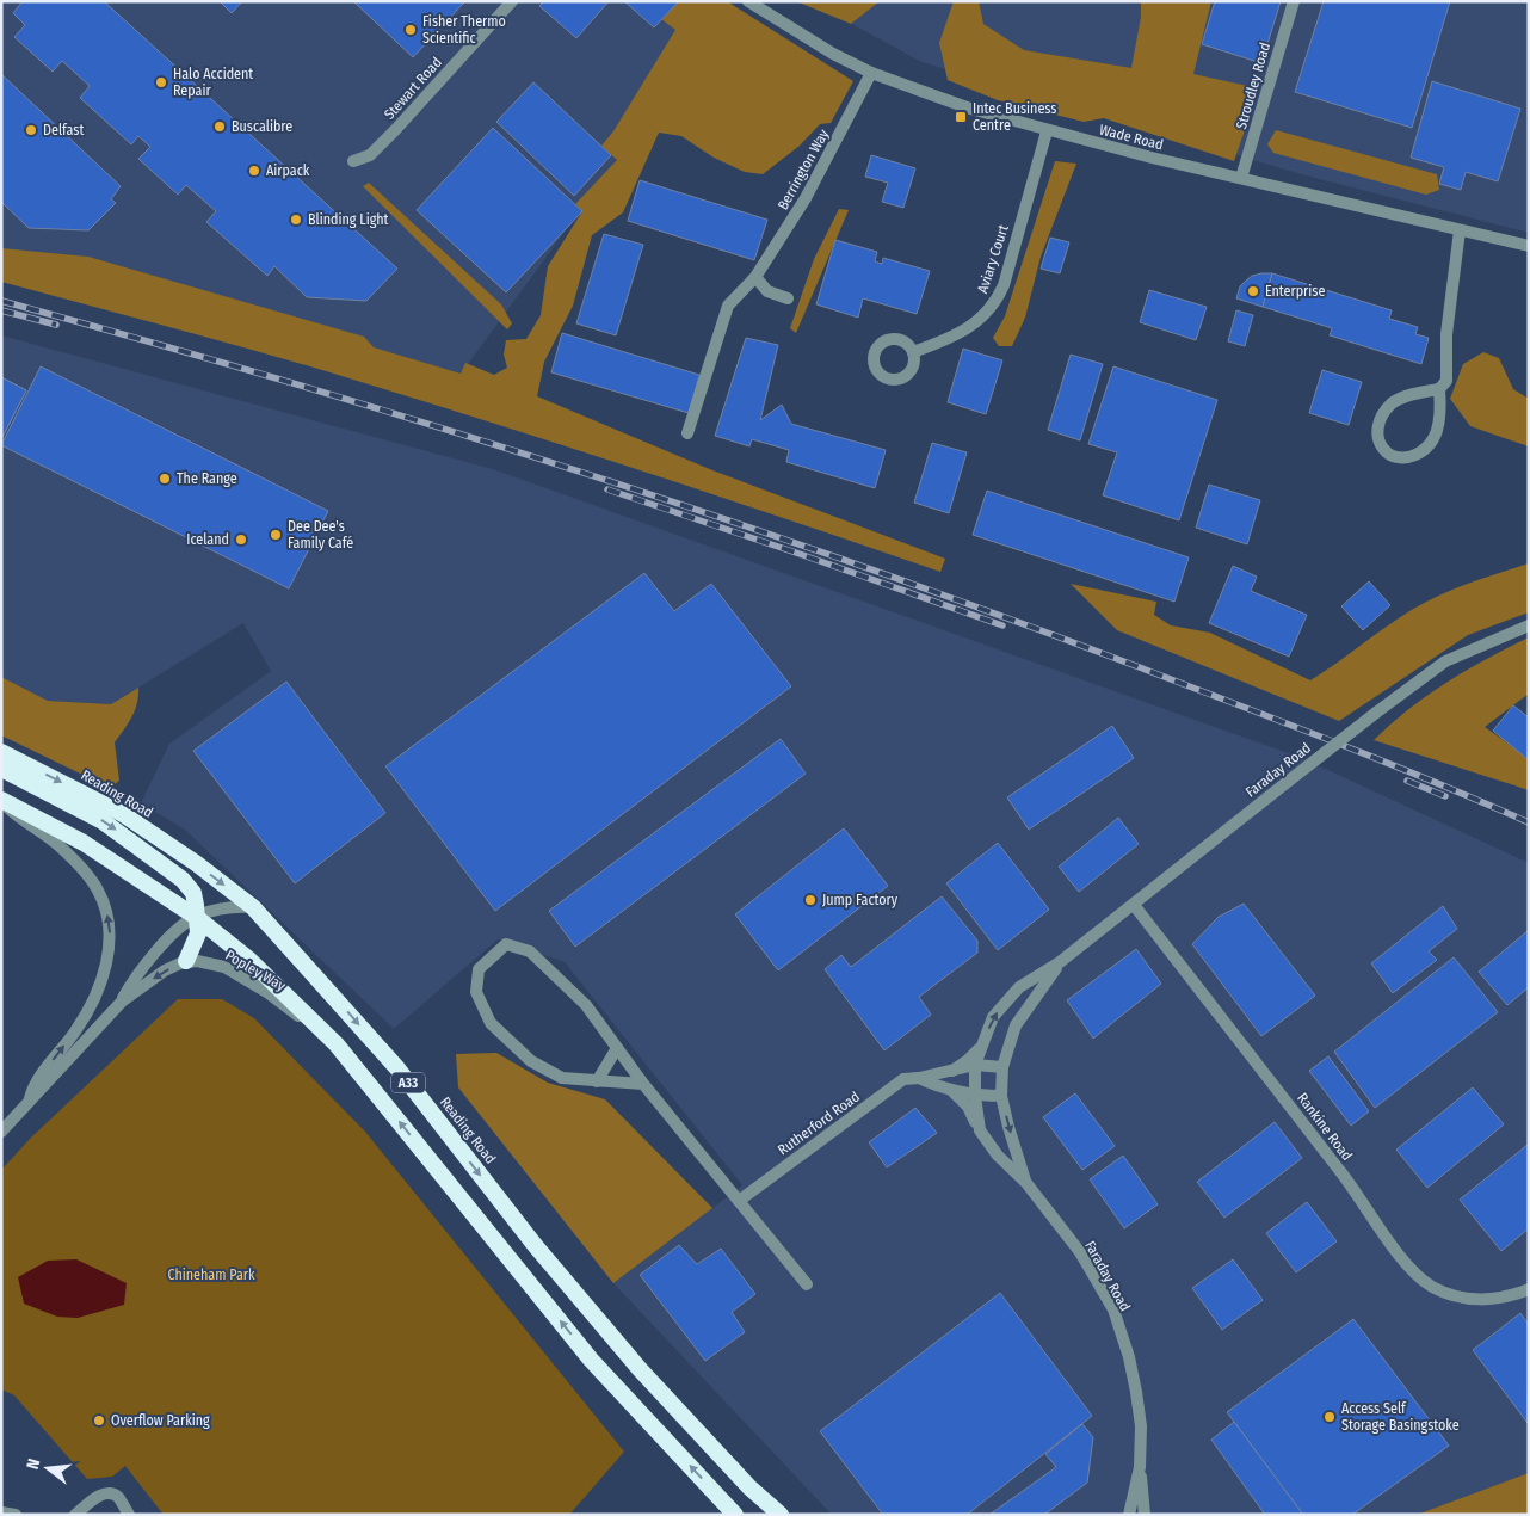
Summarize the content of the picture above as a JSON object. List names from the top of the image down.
{
  "streets": {
    "highway": ["Reading Road", "A33"],
    "street": [
      "Stroudley Road",
      "Stewart Road",
      "Wade Road",
      "Berrington Way",
      "Aviary Court",
      "Faraday Road",
      "Popley Way",
      "Rutherford Road",
      "Rankine Road"
    ]
  },
  "crossings": [
    ["Stroudley Road", "Wade Road"],
    ["Wade Road", "Berrington Way"],
    ["Wade Road", "Aviary Court"],
    ["Faraday Road", "Rutherford Road"],
    ["Faraday Road", "Rankine Road"],
    ["Popley Way", "A33"]
  ],
  "parks": ["Chineham Park"],
  "places": {
    "other": [
      "Fisher Thermo Scientific",
      "Halo Accident Repair",
      "Buscalibre",
      "Delfast",
      "Airpack",
      "Blinding Light",
      "Enterprise",
      "The Range",
      "Dee Dee's Family Café",
      "Iceland",
      "Jump Factory",
      "Access Self Storage Basingstoke",
      "Overflow Parking"
    ],
    "transit": ["Intec Business Centre"]
  },
  "north": "left"
}
